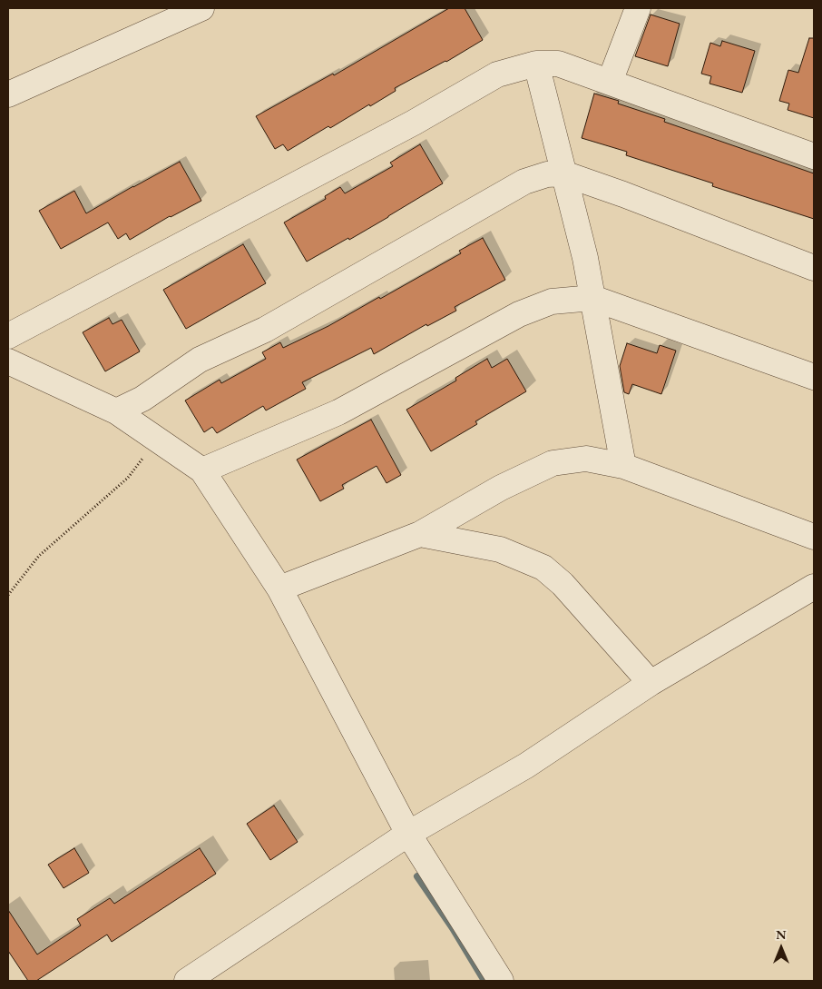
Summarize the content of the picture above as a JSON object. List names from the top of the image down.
{
  "north": "top"
}
